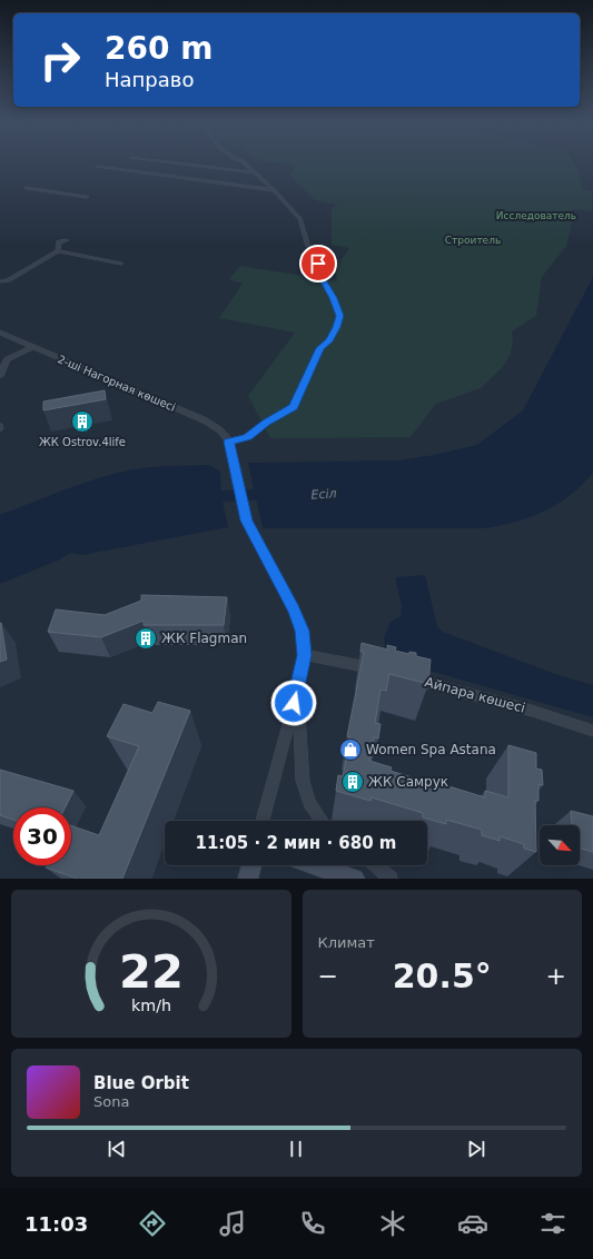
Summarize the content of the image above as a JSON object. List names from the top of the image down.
{
  "streets": {
    "street": ["2-ші Нагорная көшесі", "Айпара көшесі"]
  },
  "water": ["Есіл"],
  "parks": ["Исследователь", "Строитель"],
  "places": {
    "building": ["ЖК Ostrov.4life", "ЖК Flagman", "ЖК Самрук"],
    "shop": ["Women Spa Astana"]
  },
  "north": "bottom right",
  "page": {
    "turn": ["260 m", "Направо"],
    "limit": "30",
    "trip": "11:05 · 2 мин · 680 m",
    "tile": "Климат",
    "heat": ["−", "20.5°", "+"],
    "song": ["Blue Orbit", "Sona"],
    "tabs": "11:03",
    "gauge": ["22", "km/h"]
  }
}
